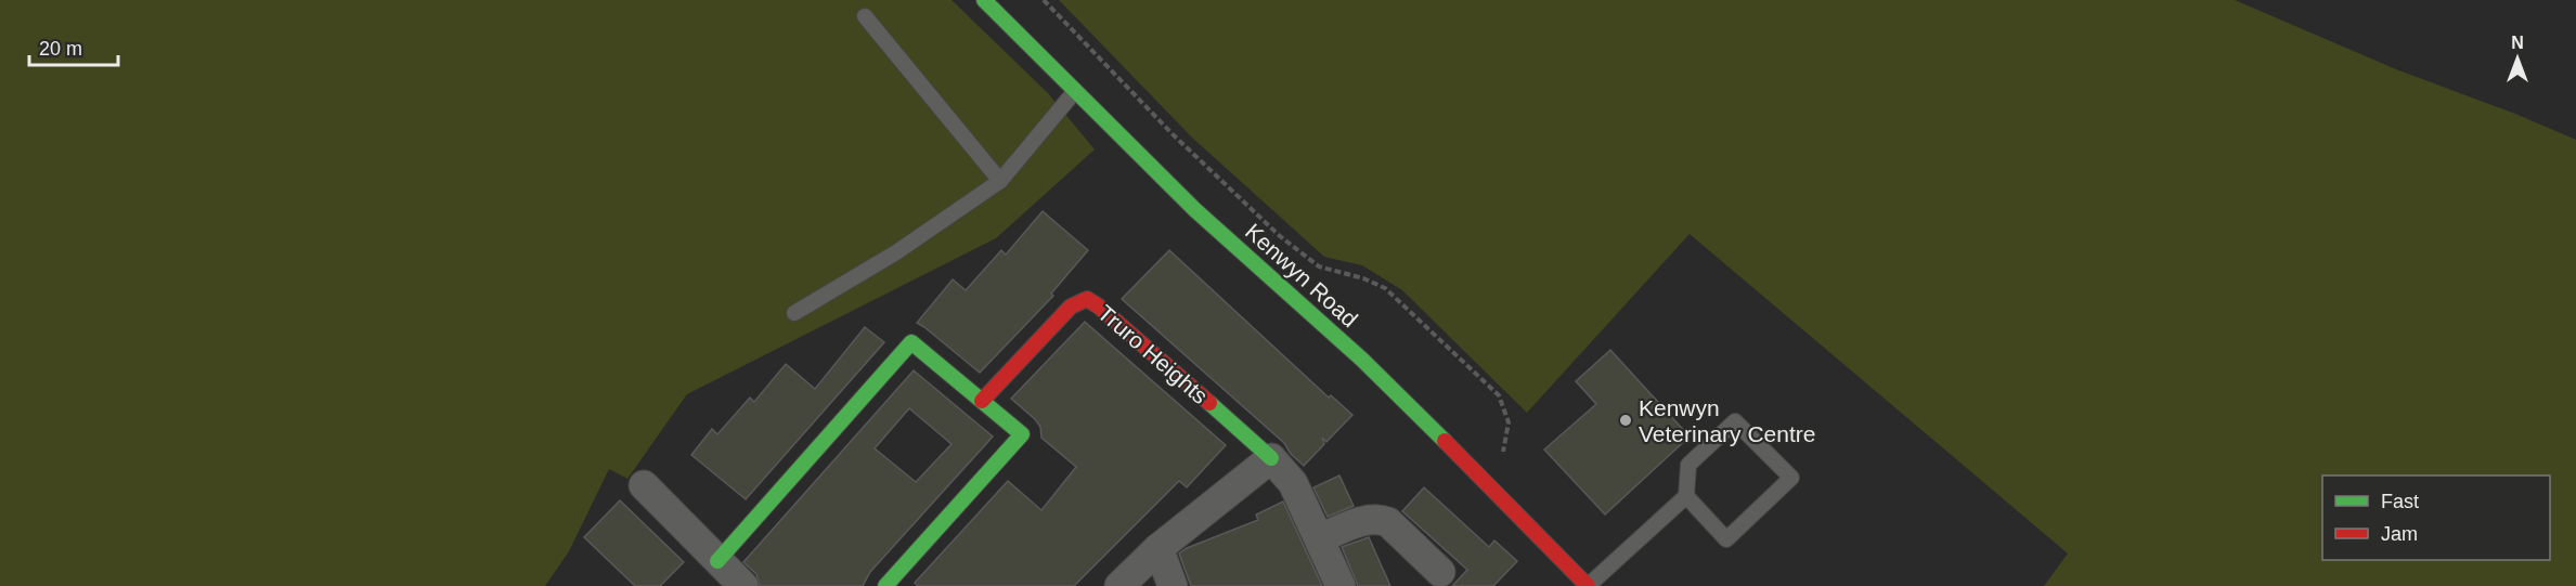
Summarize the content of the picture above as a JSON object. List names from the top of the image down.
{
  "streets": {
    "street": ["Kenwyn Road", "Truro Heights"]
  },
  "places": ["Kenwyn Veterinary Centre"],
  "legend": ["Fast", "Jam"],
  "scale_bar": "20 m",
  "north": "top"
}
